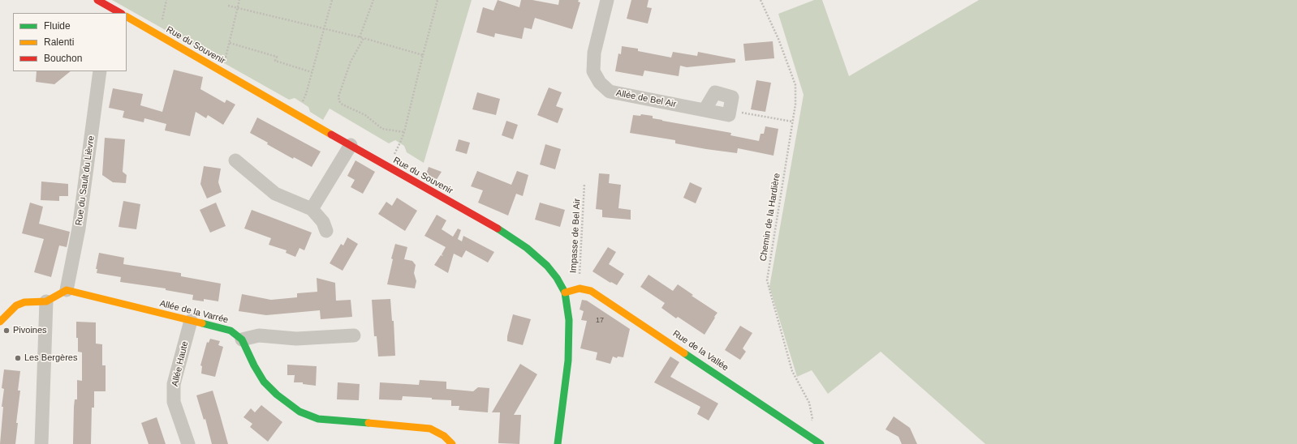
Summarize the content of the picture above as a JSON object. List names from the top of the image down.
{
  "streets": {
    "street": [
      "Rue du Souvenir",
      "Allée de Bel Air",
      "Rue du Sault du Lièvre",
      "Allée de la Varrée",
      "Rue de la Vallée",
      "Allée Haute"
    ],
    "path": ["Chemin de la Hardière", "Impasse de Bel Air"]
  },
  "crossings": [
    ["Rue du Sault du Lièvre", "Allée de la Varrée"],
    ["Chemin de la Hardière", "Rue de la Vallée"],
    ["Impasse de Bel Air", "Rue de la Vallée"],
    ["Allée de la Varrée", "Allée Haute"]
  ],
  "places": ["Pivoines", "Les Bergères"],
  "house_numbers": ["17"],
  "legend": ["Fluide", "Ralenti", "Bouchon"]
}
